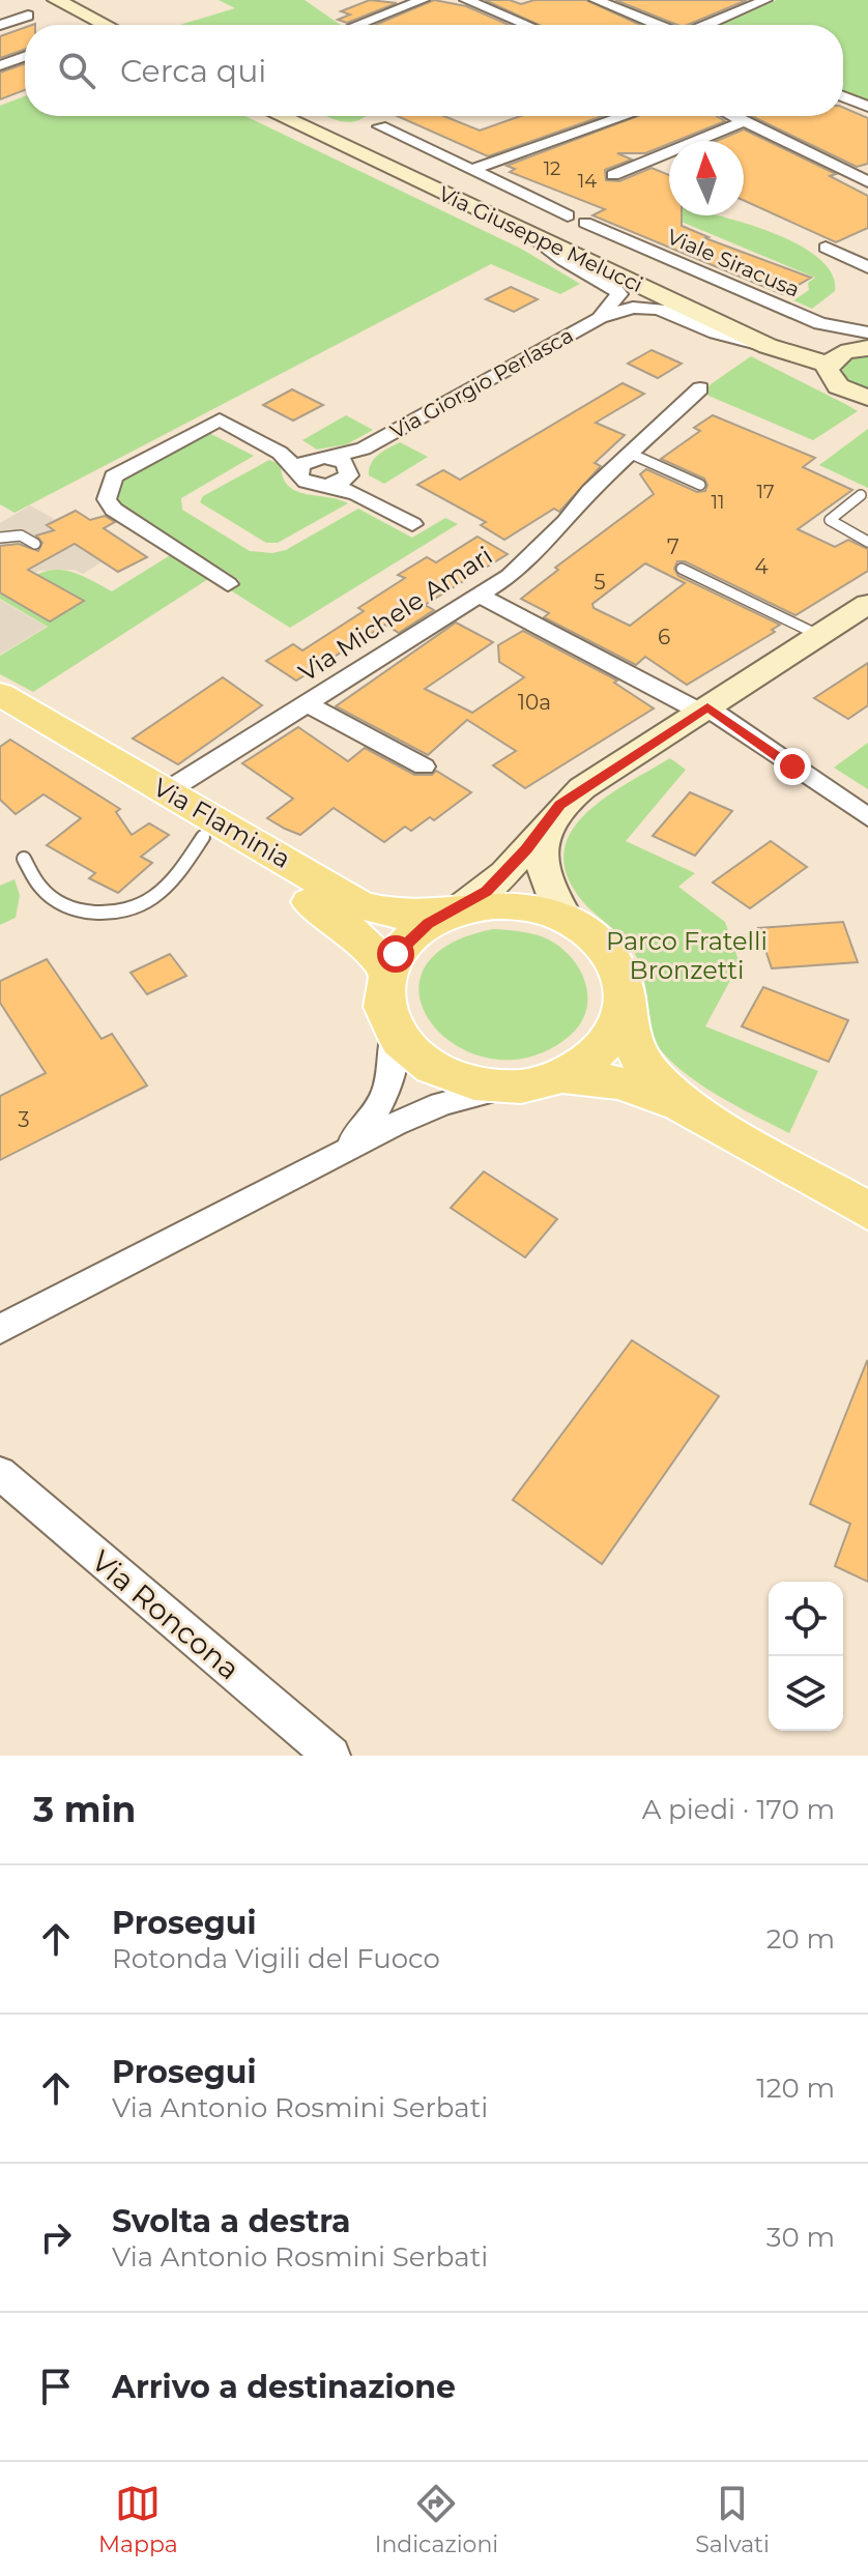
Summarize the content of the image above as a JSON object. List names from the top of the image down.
{
  "streets": {
    "main road": ["Via Giuseppe Melucci", "Via Flaminia"],
    "street": [
      "Viale Siracusa",
      "Via Giorgio Perlasca",
      "Via Michele Amari",
      "Via Roncona"
    ]
  },
  "crossings": [
    ["Via Giuseppe Melucci", "Via Giorgio Perlasca"],
    ["Via Michele Amari", "Via Flaminia"]
  ],
  "parks": ["Parco Fratelli Bronzetti"],
  "house_numbers": [
    "12",
    "14",
    "17",
    "11",
    "7",
    "4",
    "5",
    "6",
    "10a",
    "3"
  ],
  "north": "top",
  "page": {
    "search": "Cerca qui",
    "heading": ["3 min", "A piedi · 170 m"],
    "list": [
      ["Prosegui", "Rotonda Vigili del Fuoco", "20 m"],
      ["Prosegui", "Via Antonio Rosmini Serbati", "120 m"],
      ["Svolta a destra", "Via Antonio Rosmini Serbati", "30 m"],
      "Arrivo a destinazione"
    ],
    "nav": ["Mappa", "Indicazioni", "Salvati"]
  }
}
